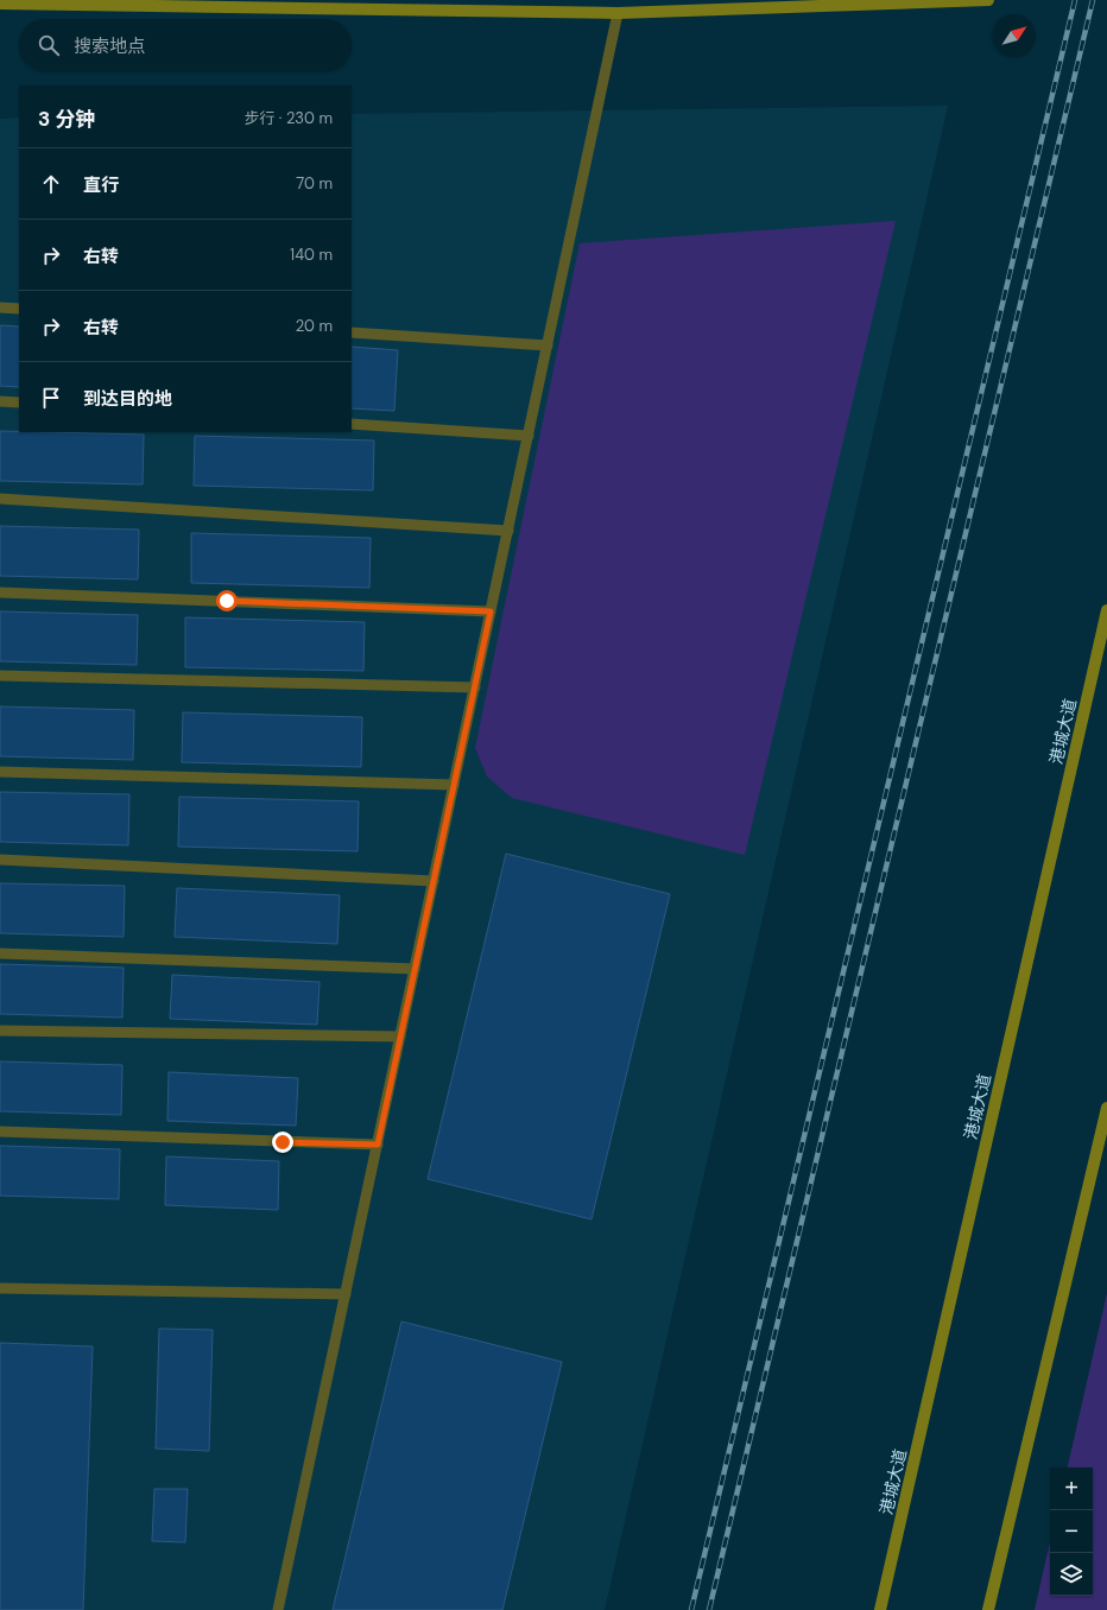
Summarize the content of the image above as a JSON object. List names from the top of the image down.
{
  "streets": {
    "main road": ["港城大道"]
  },
  "north": "top right",
  "page": {
    "search": "搜索地点",
    "heading": ["3 分钟", "步行 · 230 m"],
    "list": [
      ["直行", "70 m"],
      ["右转", "140 m"],
      ["右转", "20 m"],
      "到达目的地"
    ],
    "map_buttons": ["+", "−"]
  }
}
